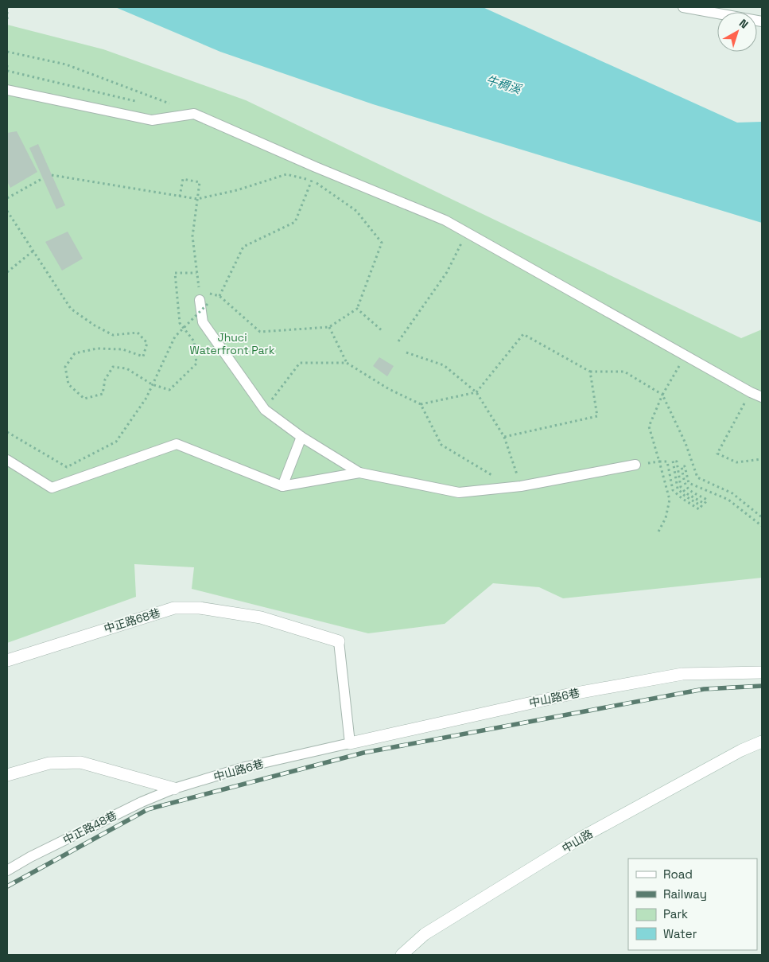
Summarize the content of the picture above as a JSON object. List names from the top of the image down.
{
  "streets": {
    "street": ["中正路68巷", "中山路6巷", "中山路"],
    "lane": ["中正路48巷"]
  },
  "crossings": [
    ["中山路6巷", "中正路48巷"]
  ],
  "water": ["牛稠溪"],
  "parks": ["Jhuci Waterfront Park"],
  "legend": [
    "Road",
    "Railway",
    "Park",
    "Water"
  ],
  "north": "top right"
}
